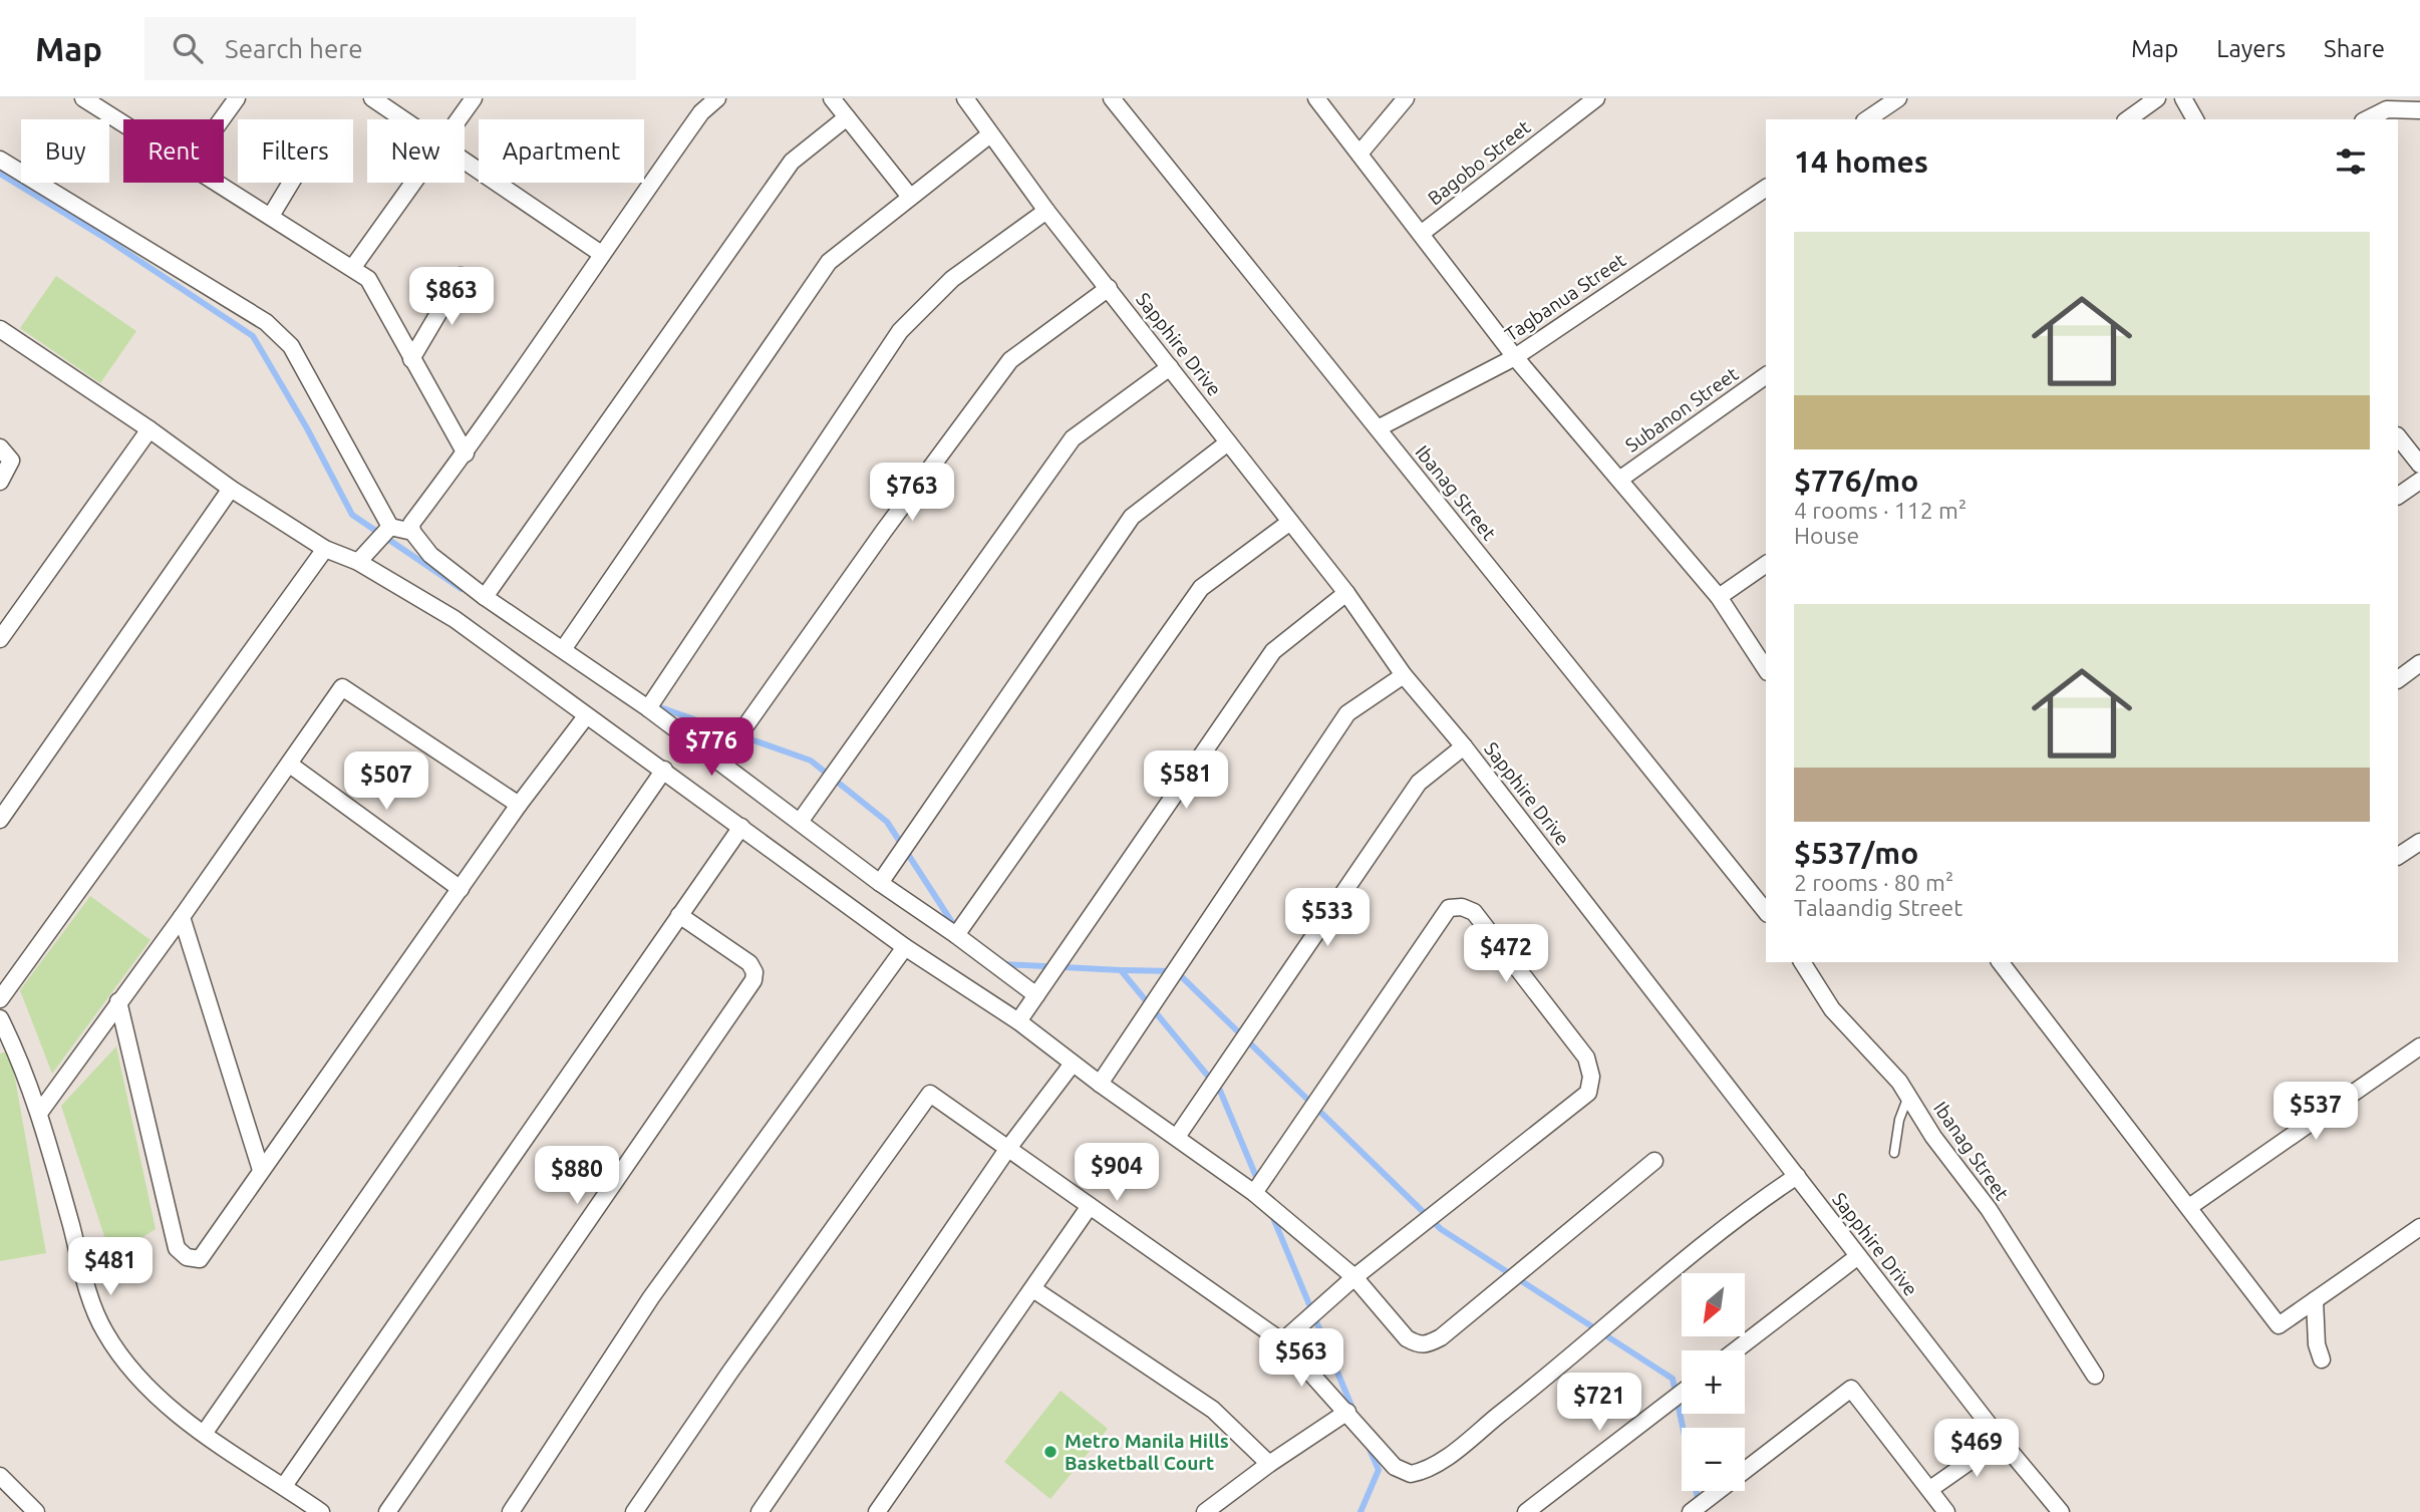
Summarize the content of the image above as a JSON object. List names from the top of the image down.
{
  "streets": {
    "street": [
      "Bagobo Street",
      "Tagbanua Street",
      "Sapphire Drive",
      "Subanon Street",
      "Ibanag Street"
    ]
  },
  "crossings": [
    ["Tagbanua Street", "Ibanag Street"]
  ],
  "places": ["Metro Manila Hills Basketball Court"],
  "north": "bottom left",
  "page": {
    "header": "Map",
    "search": "Search here",
    "nav": ["Map", "Layers", "Share"],
    "chip": [
      "Buy",
      "Rent",
      "Filters",
      "New",
      "Apartment"
    ],
    "heading": "14 homes",
    "list": [
      {
        "name": "$776/mo",
        "note": "4 rooms · 112 m² · House"
      },
      {
        "name": "$537/mo",
        "note": "2 rooms · 80 m² · Talaandig Street"
      }
    ],
    "price": [
      "$863",
      "$763",
      "$776",
      "$581",
      "$507",
      "$533",
      "$472",
      "$537",
      "$904",
      "$880",
      "$481",
      "$563",
      "$721",
      "$469"
    ],
    "map_buttons": ["+", "−"]
  }
}
